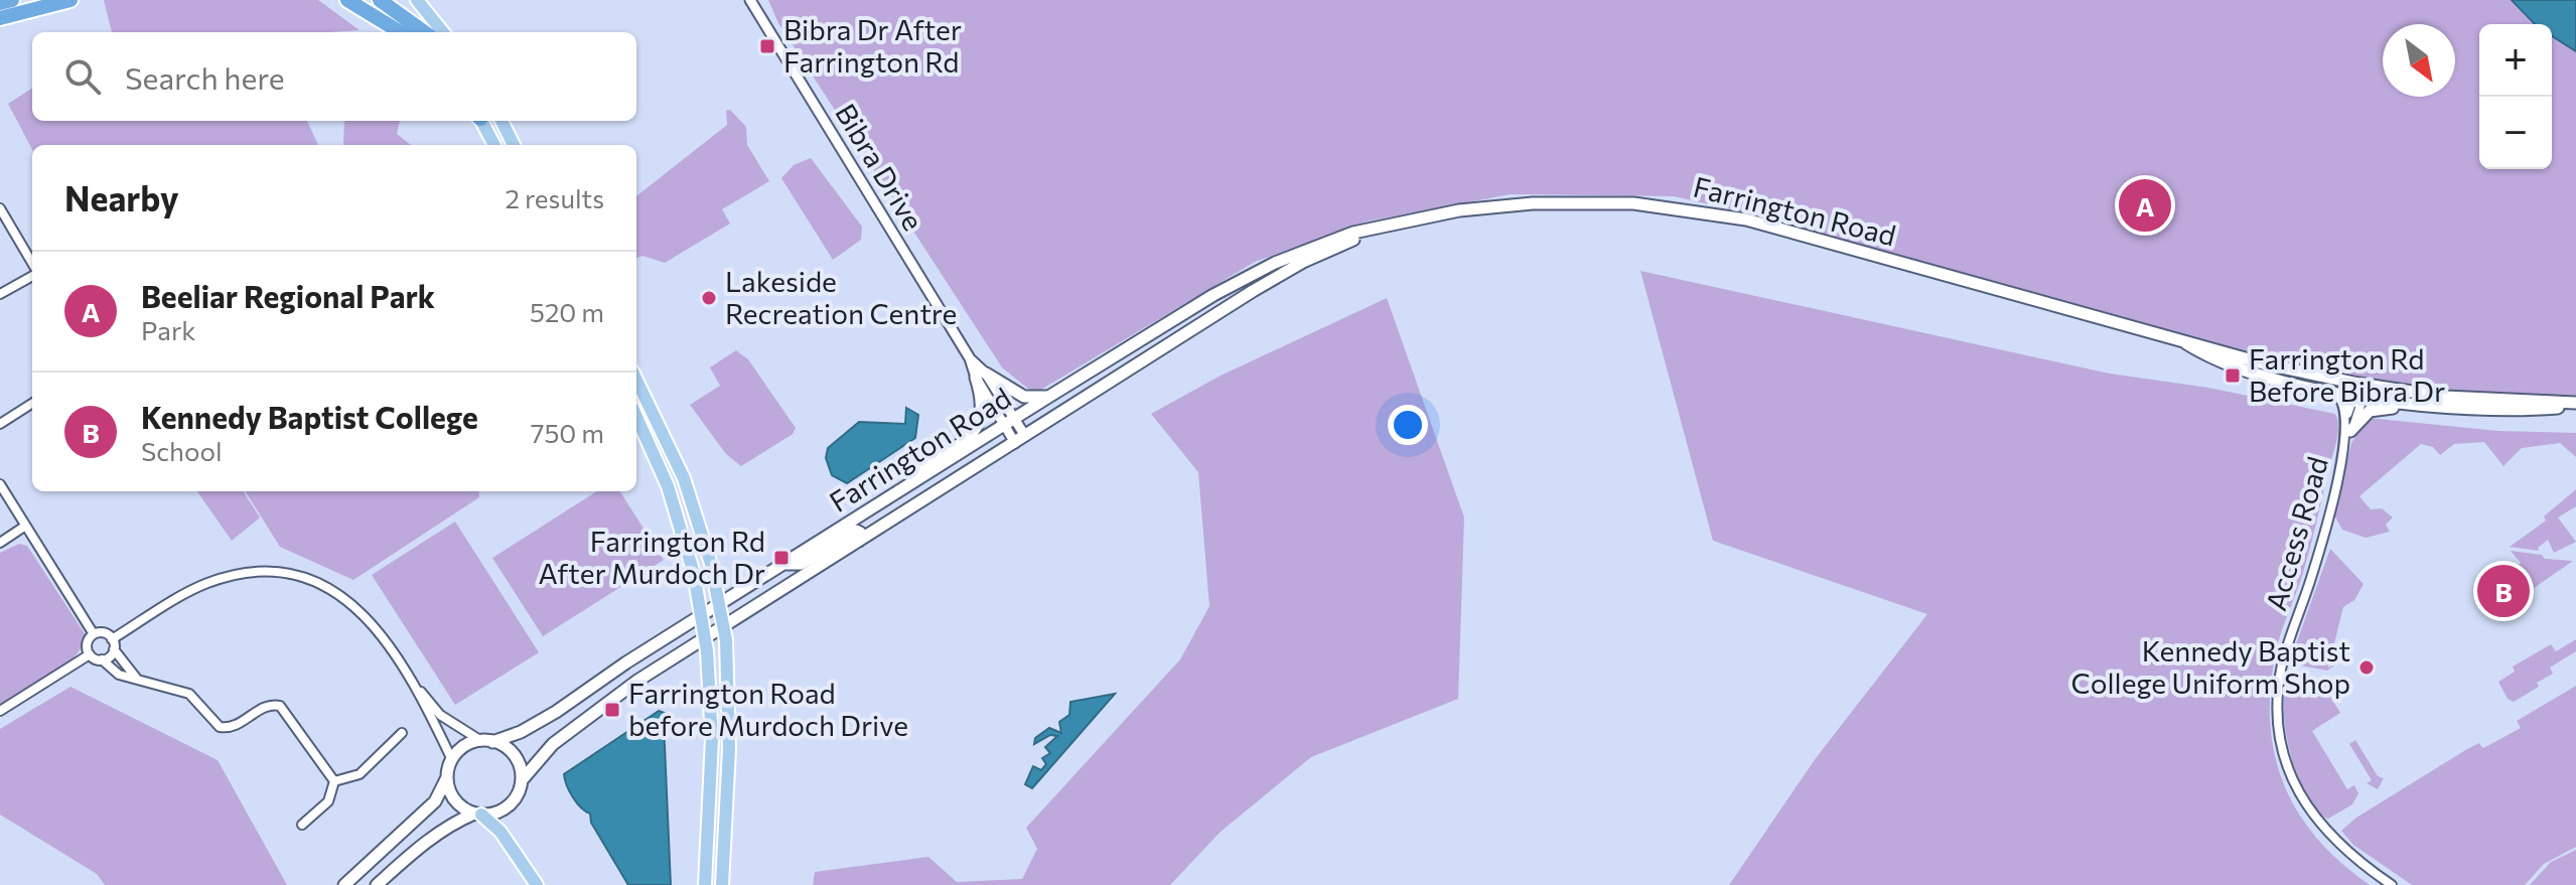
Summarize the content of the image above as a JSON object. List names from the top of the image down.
{
  "streets": {
    "main road": ["Farrington Road"],
    "street": ["Bibra Drive", "Access Road"]
  },
  "crossings": [
    ["Bibra Drive", "Farrington Road"],
    ["Farrington Road", "Access Road"]
  ],
  "places": {
    "transit": [
      "Bibra Dr After Farrington Rd",
      "Farrington Rd Before Bibra Dr",
      "Farrington Rd After Murdoch Dr",
      "Farrington Road before Murdoch Drive"
    ],
    "other": ["Lakeside Recreation Centre", "Kennedy Baptist College Uniform Shop"]
  },
  "north": "bottom right",
  "page": {
    "map_buttons": ["+", "−"],
    "search": "Search here",
    "heading": ["Nearby", "2 results"],
    "pins": ["A", "B"],
    "list": [
      {
        "mark": "A",
        "name": "Beeliar Regional Park",
        "note": "Park",
        "value": "520 m"
      },
      {
        "mark": "B",
        "name": "Kennedy Baptist College",
        "note": "School",
        "value": "750 m"
      }
    ]
  }
}
